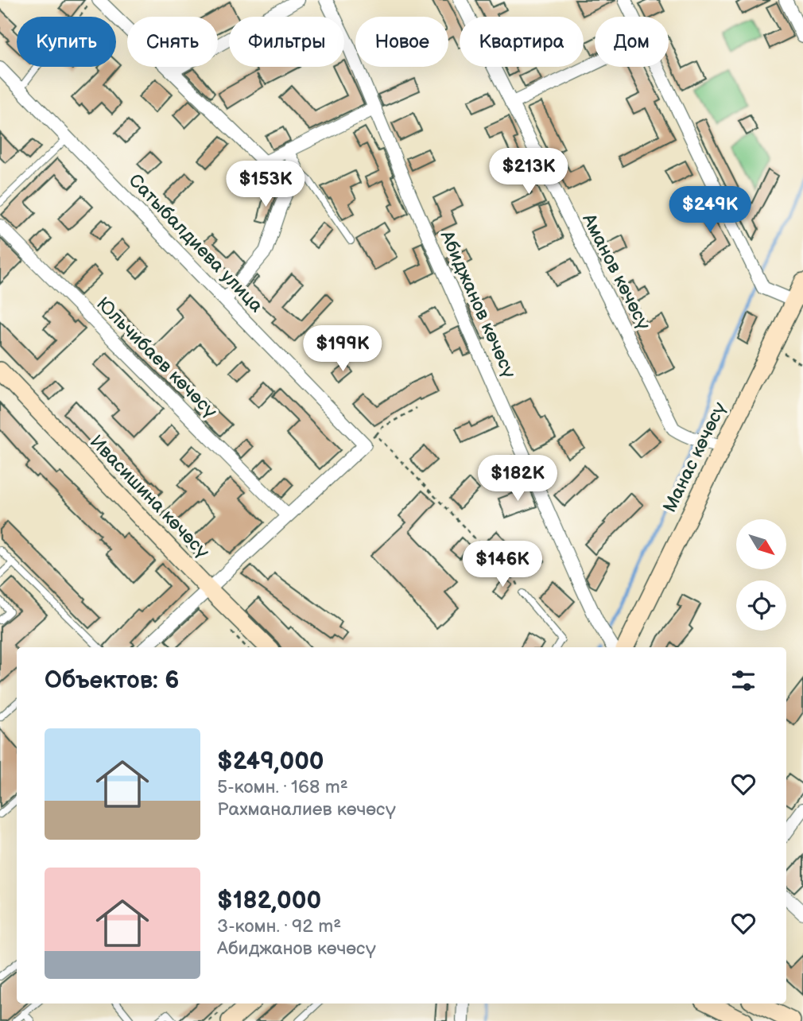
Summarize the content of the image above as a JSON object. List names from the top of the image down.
{
  "streets": {
    "main road": ["Манас көчөсү", "Ивасишина көчөсү"],
    "street": [
      "Сатыбалдиева улица",
      "Аманов көчөсү",
      "Абиджанов көчөсү",
      "Юльчибаев көчөсү"
    ]
  },
  "crossings": [
    ["Аманов көчөсү", "Манас көчөсү"]
  ],
  "north": "bottom right",
  "page": {
    "chip": [
      "Купить",
      "Снять",
      "Фильтры",
      "Новое",
      "Квартира",
      "Дом"
    ],
    "price": [
      "$213K",
      "$153K",
      "$249K",
      "$199K",
      "$182K",
      "$146K"
    ],
    "heading": "Объектов: 6",
    "list": [
      {
        "name": "$249,000",
        "note": "5-комн. · 168 m² · Рахманалиев көчөсү"
      },
      {
        "name": "$182,000",
        "note": "3-комн. · 92 m² · Абиджанов көчөсү"
      }
    ]
  }
}
